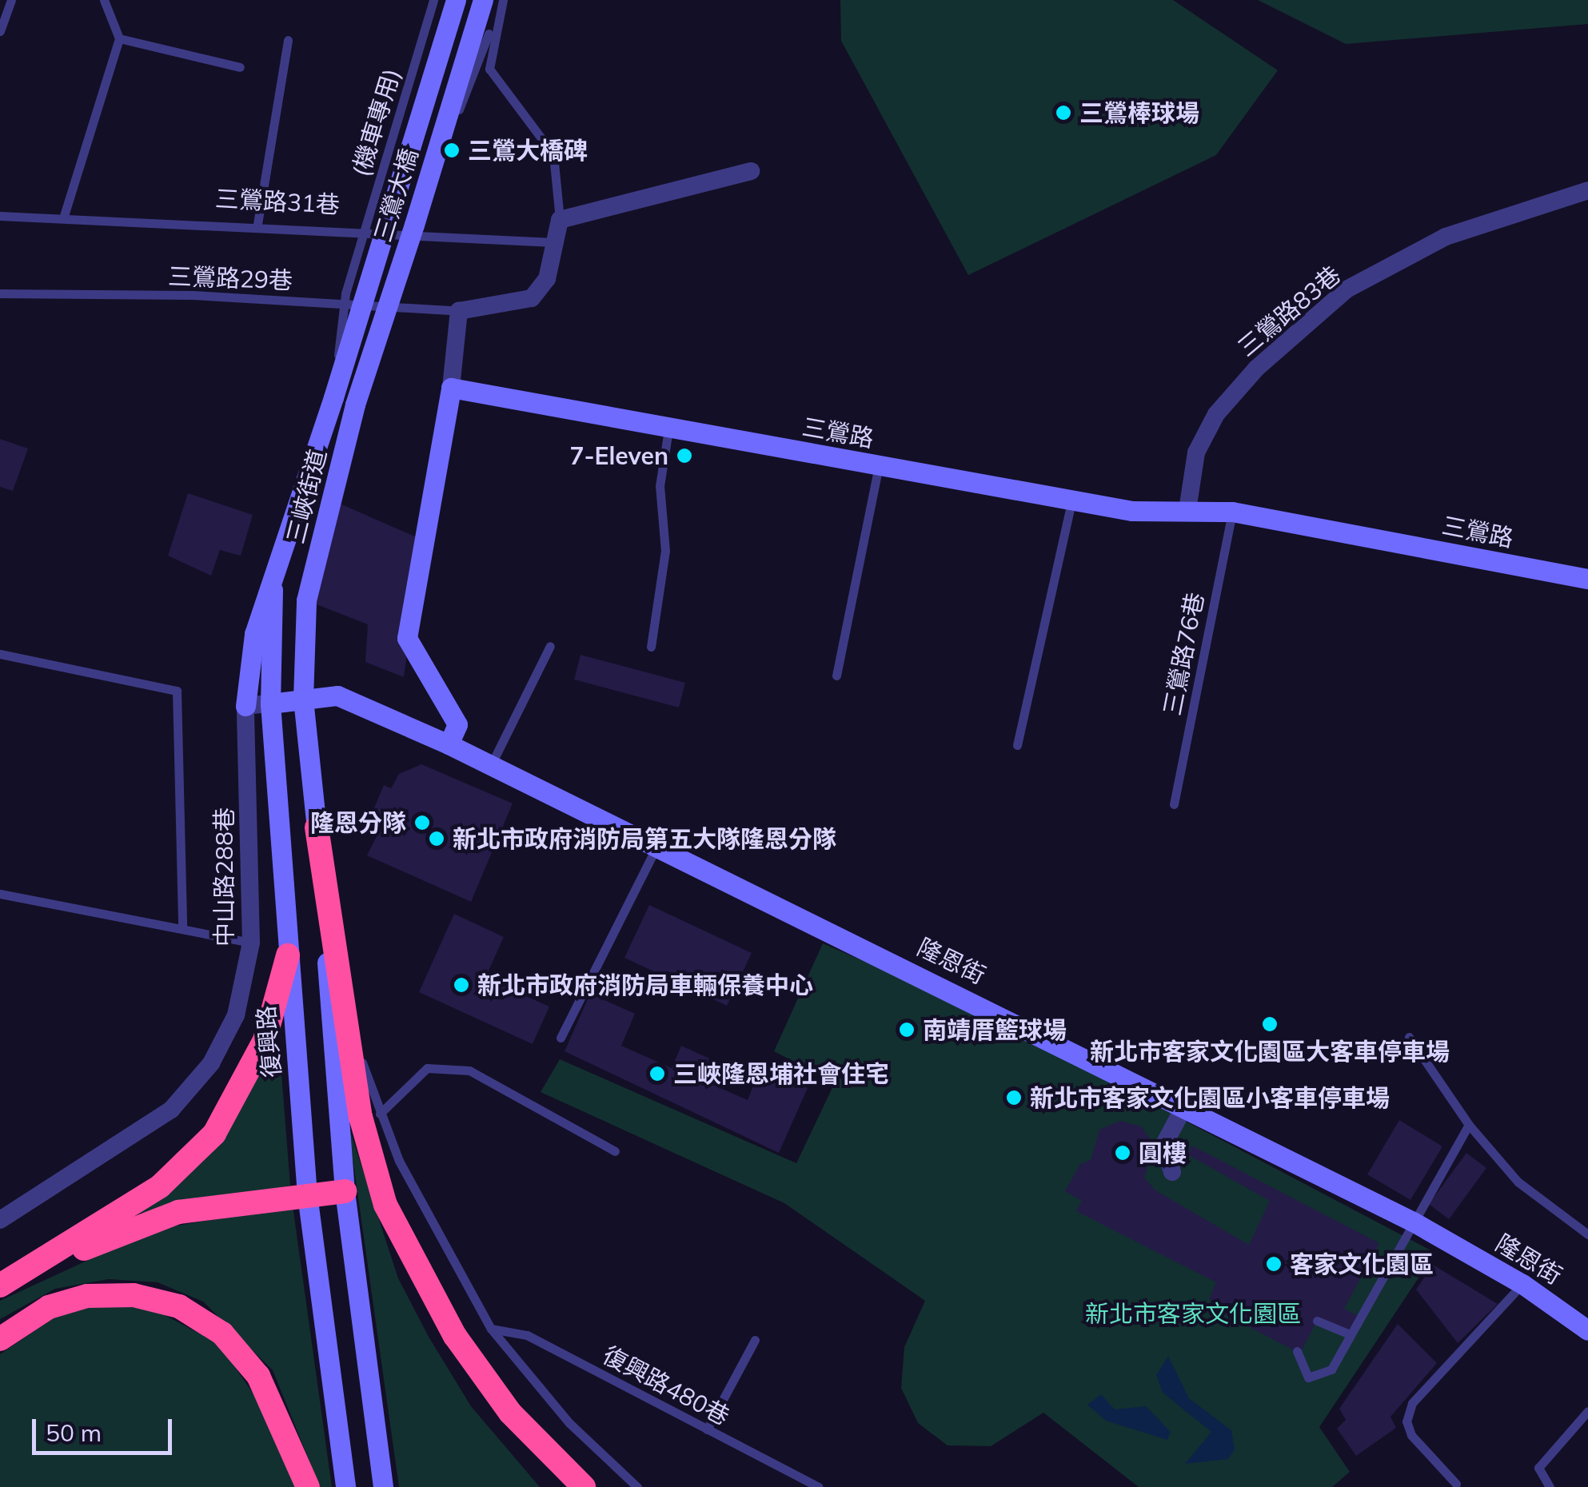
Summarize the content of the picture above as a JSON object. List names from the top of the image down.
{
  "streets": {
    "main road": [
      "三鶯大橋",
      "三鶯路",
      "三峽街道",
      "隆恩街",
      "復興路"
    ],
    "street": ["三鶯路83巷", "中山路288巷"],
    "lane": [
      "(機車專用)",
      "三鶯路31巷",
      "三鶯路29巷",
      "三鶯路76巷",
      "復興路480巷"
    ]
  },
  "crossings": [
    ["(機車專用)", "三鶯大橋"],
    ["(機車專用)", "三峽街道"],
    ["三鶯大橋", "三峽街道"],
    ["三鶯路83巷", "三鶯路"],
    ["三鶯路", "三鶯路76巷"],
    ["三峽街道", "隆恩街"],
    ["三峽街道", "復興路"],
    ["隆恩街", "復興路"]
  ],
  "parks": ["新北市客家文化園區"],
  "places": [
    "三鶯棒球場",
    "三鶯大橋碑",
    "7-Eleven",
    "隆恩分隊",
    "新北市政府消防局第五大隊隆恩分隊",
    "新北市政府消防局車輛保養中心",
    "新北市客家文化園區大客車停車場",
    "南靖厝籃球場",
    "三峽隆恩埔社會住宅",
    "新北市客家文化園區小客車停車場",
    "圓樓",
    "客家文化園區"
  ],
  "scale_bar": "50 m"
}
